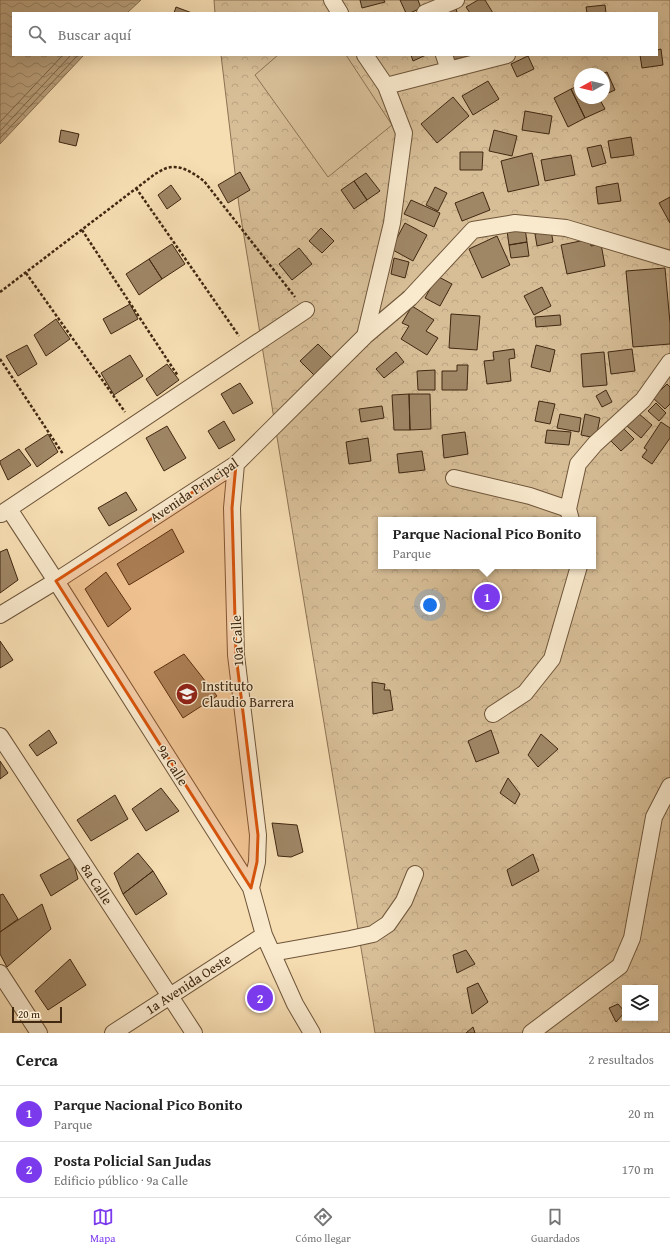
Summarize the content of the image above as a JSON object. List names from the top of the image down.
{
  "streets": {
    "street": [
      "Avenida Principal",
      "10a Calle",
      "9a Calle",
      "8a Calle",
      "1a Avenida Oeste"
    ]
  },
  "crossings": [
    ["Avenida Principal", "10a Calle"],
    ["Avenida Principal", "9a Calle"],
    ["10a Calle", "9a Calle"],
    ["9a Calle", "1a Avenida Oeste"],
    ["8a Calle", "1a Avenida Oeste"]
  ],
  "places": {
    "school or university": ["Instituto Claudio Barrera"]
  },
  "scale_bar": "20 m",
  "north": "left",
  "page": {
    "search": "Buscar aquí",
    "popup": ["Parque Nacional Pico Bonito", "Parque"],
    "pins": ["1", "2"],
    "scale": "20 m",
    "heading": ["Cerca", "2 resultados"],
    "list": [
      {
        "mark": "1",
        "name": "Parque Nacional Pico Bonito",
        "note": "Parque",
        "value": "20 m"
      },
      {
        "mark": "2",
        "name": "Posta Policial San Judas",
        "note": "Edificio público · 9a Calle",
        "value": "170 m"
      }
    ],
    "nav": ["Mapa", "Cómo llegar", "Guardados"]
  }
}
